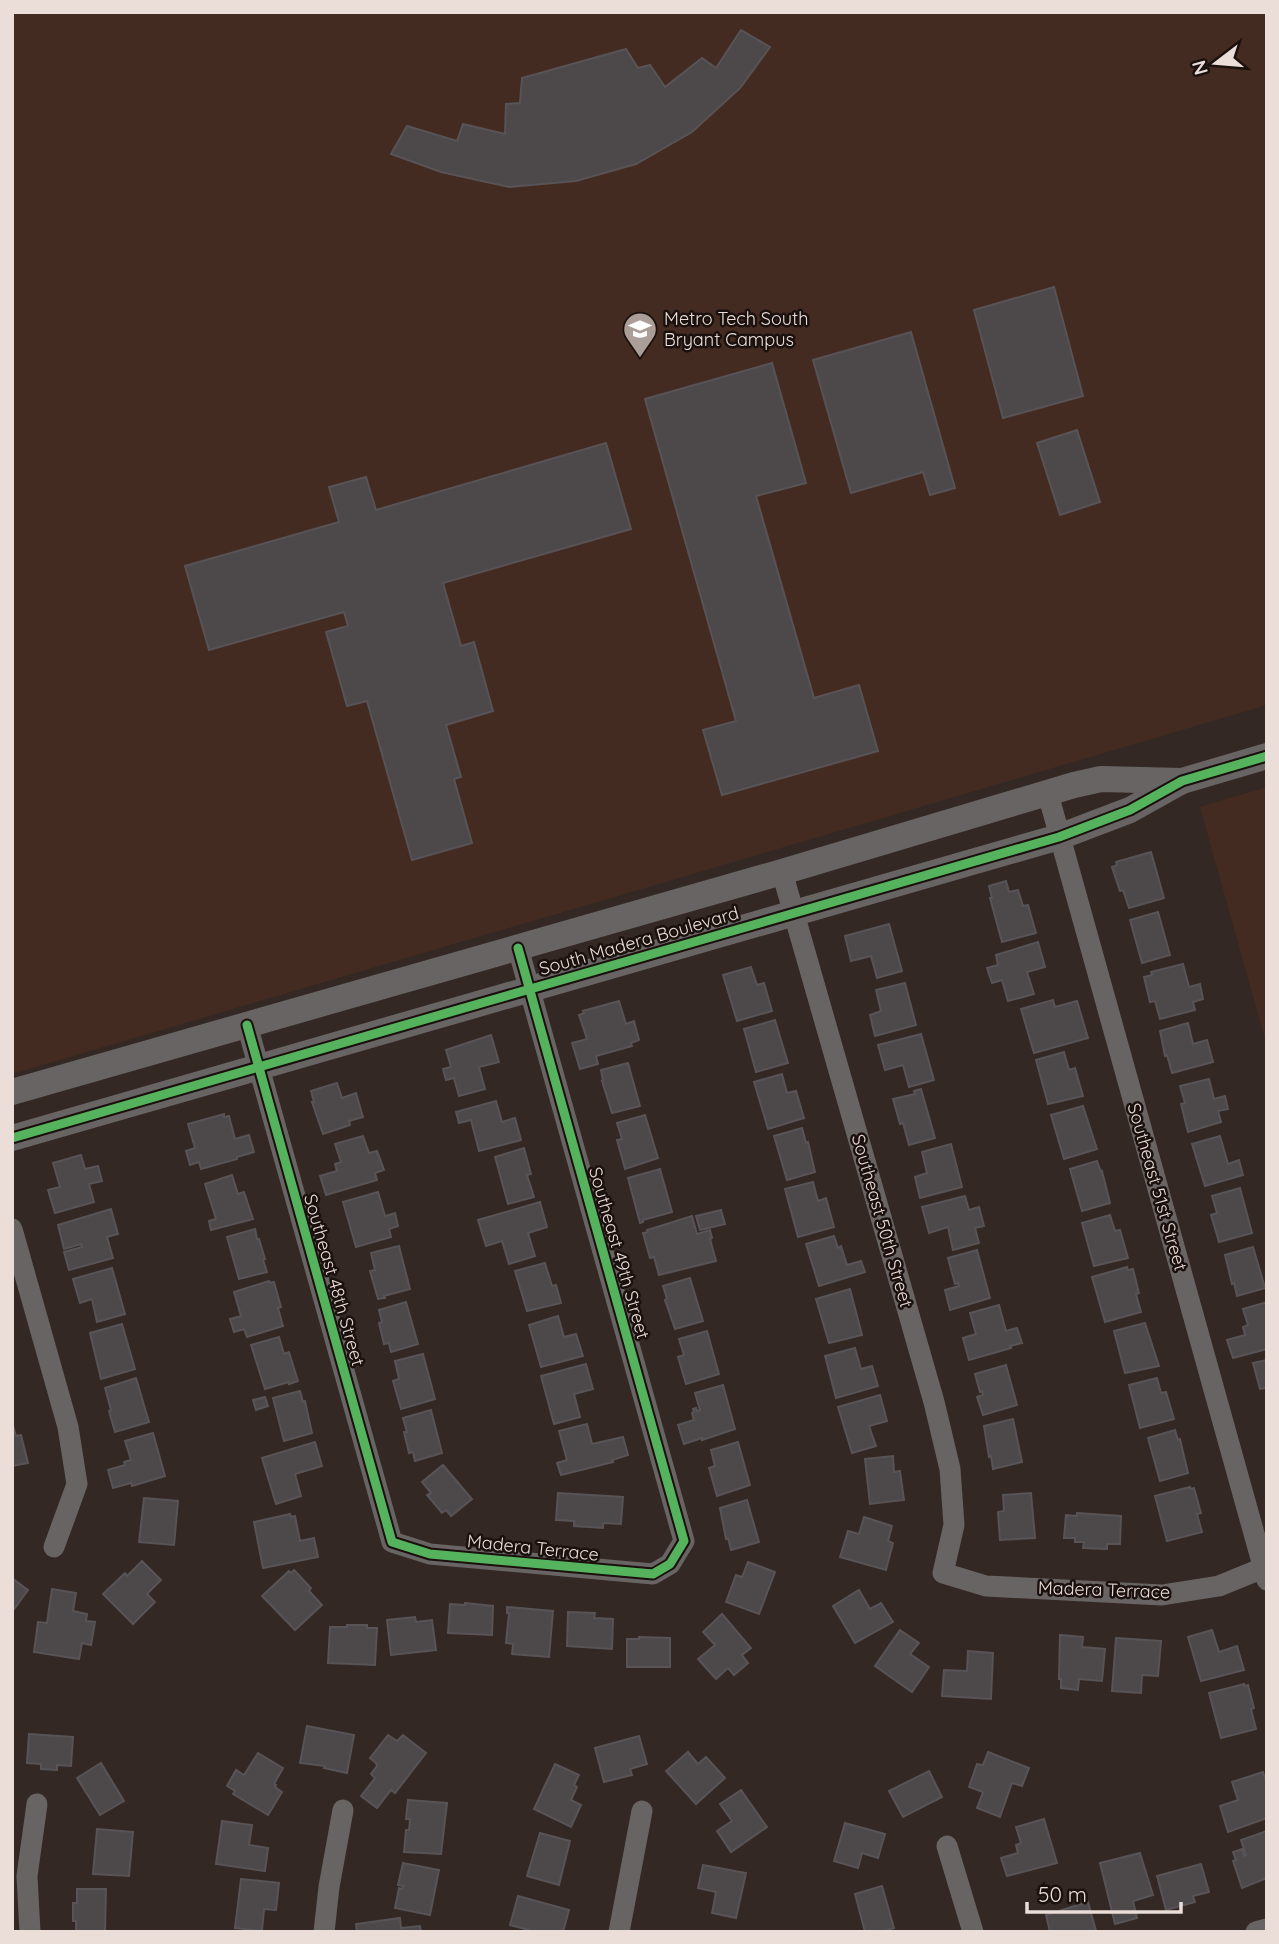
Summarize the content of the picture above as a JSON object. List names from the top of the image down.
{
  "streets": {
    "street": [
      "South Madera Boulevard",
      "Southeast 51st Street",
      "Southeast 50th Street",
      "Southeast 49th Street",
      "Southeast 48th Street",
      "Madera Terrace"
    ]
  },
  "crossings": [
    ["South Madera Boulevard", "Southeast 51st Street"],
    ["South Madera Boulevard", "Southeast 50th Street"],
    ["South Madera Boulevard", "Southeast 49th Street"],
    ["South Madera Boulevard", "Southeast 48th Street"],
    ["Southeast 51st Street", "Madera Terrace"],
    ["Southeast 50th Street", "Madera Terrace"],
    ["Southeast 49th Street", "Madera Terrace"],
    ["Southeast 48th Street", "Madera Terrace"]
  ],
  "places": {
    "school or university": ["Metro Tech South Bryant Campus"]
  },
  "scale_bar": "50 m",
  "north": "left"
}
